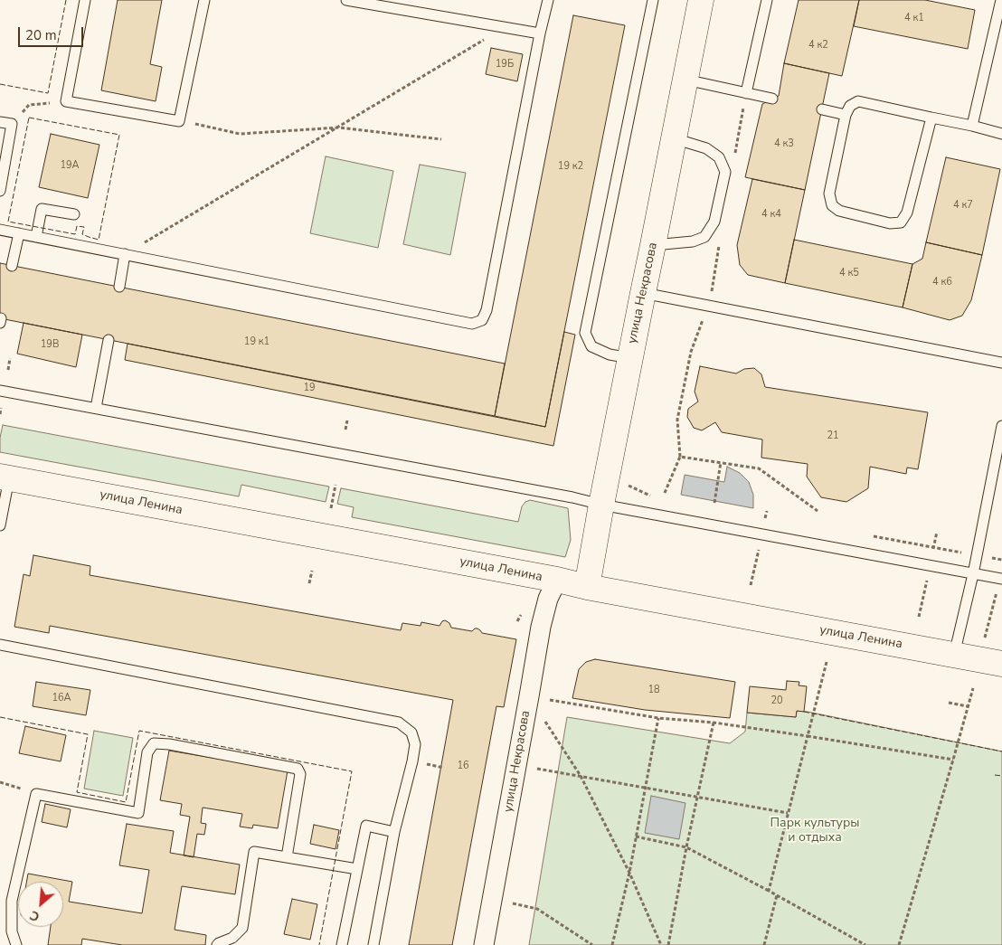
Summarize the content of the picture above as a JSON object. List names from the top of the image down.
{
  "streets": {
    "street": ["улица Некрасова", "улица Ленина"]
  },
  "crossings": [
    ["улица Некрасова", "улица Ленина"]
  ],
  "parks": ["Парк культуры и отдыха"],
  "house_numbers": [
    "4 к1",
    "4 к2",
    "19Б",
    "4 к3",
    "19А",
    "19 к2",
    "4 к7",
    "4 к4",
    "4 к5",
    "4 к6",
    "19 к1",
    "19В",
    "19",
    "21",
    "18",
    "16А",
    "20",
    "16"
  ],
  "scale_bar": "20 m",
  "north": "bottom left"
}
